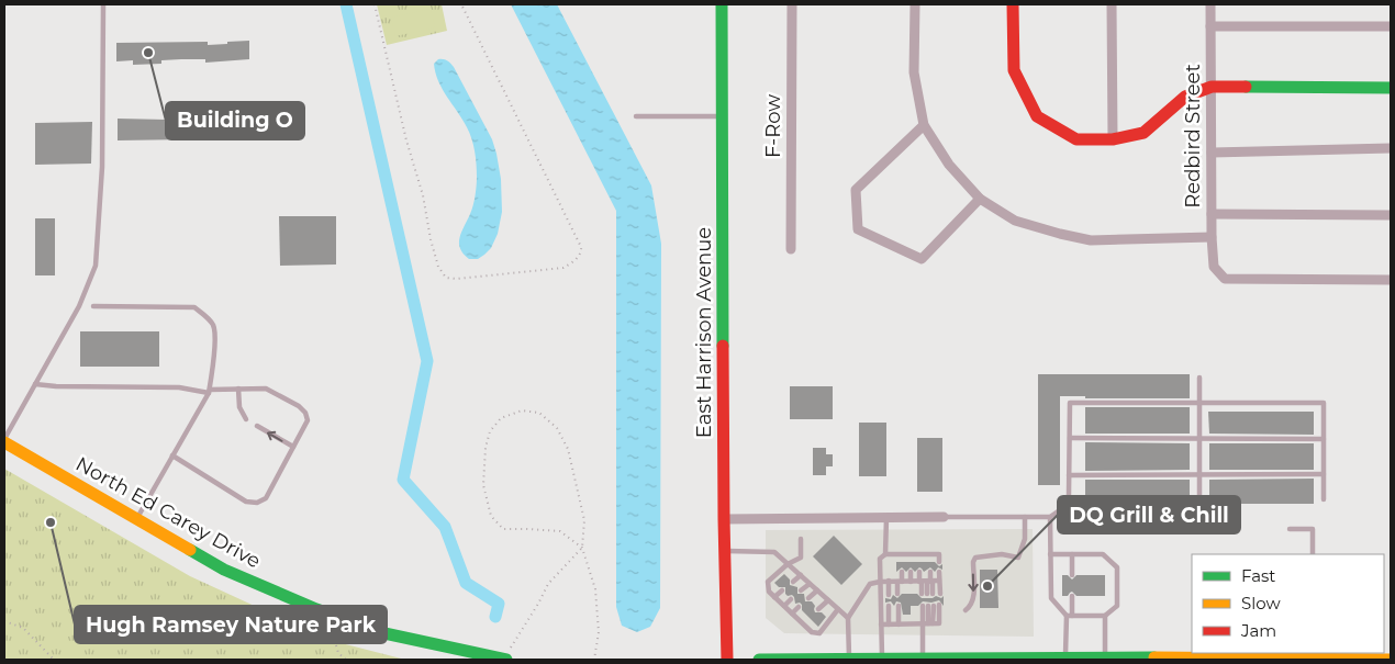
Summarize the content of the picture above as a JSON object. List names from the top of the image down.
{
  "streets": {
    "main road": ["East Harrison Avenue", "North Ed Carey Drive"],
    "street": ["F-Row", "Redbird Street"]
  },
  "places": ["Building O", "Hugh Ramsey Nature Park", "DQ Grill & Chill"],
  "legend": ["Fast", "Slow", "Jam"]
}
